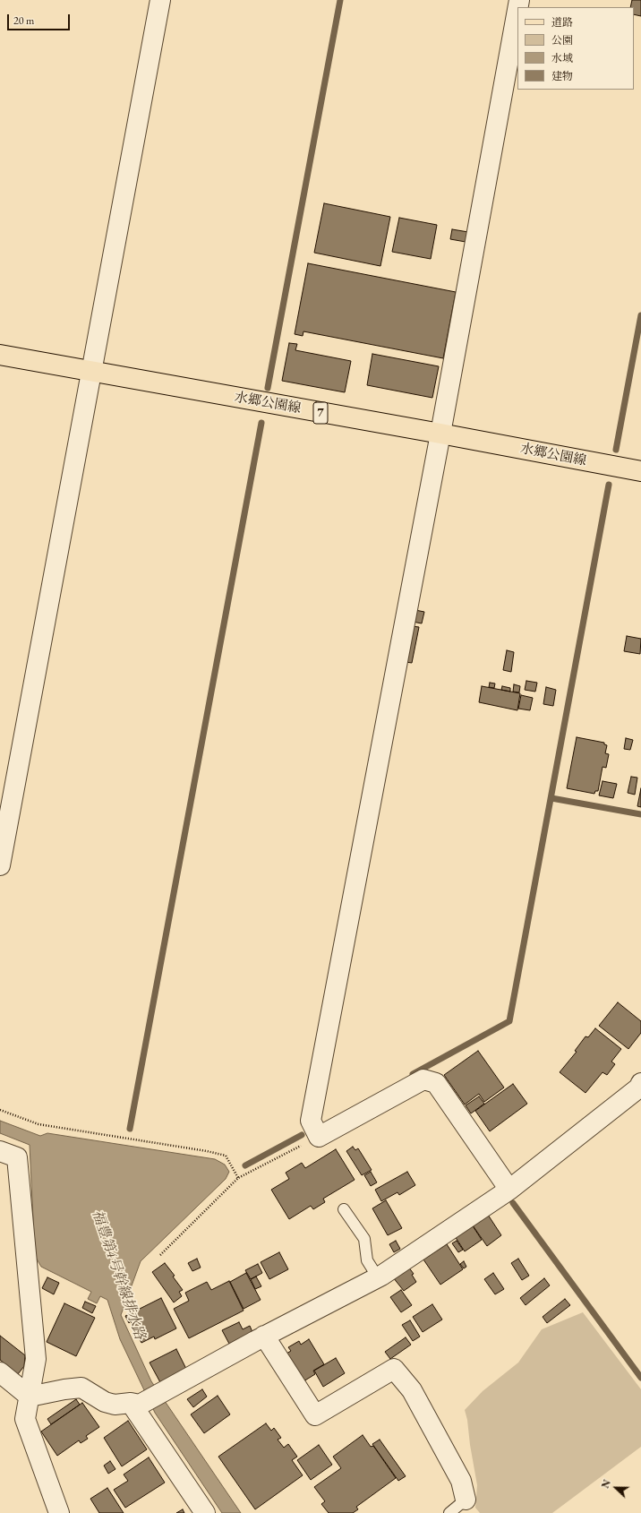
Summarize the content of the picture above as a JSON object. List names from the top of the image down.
{
  "streets": {
    "main road": ["水郷公園線", "7"]
  },
  "water": ["福豊第4号幹線排水路"],
  "legend": [
    "道路",
    "公園",
    "水域",
    "建物"
  ],
  "scale_bar": "20 m",
  "north": "left"
}
